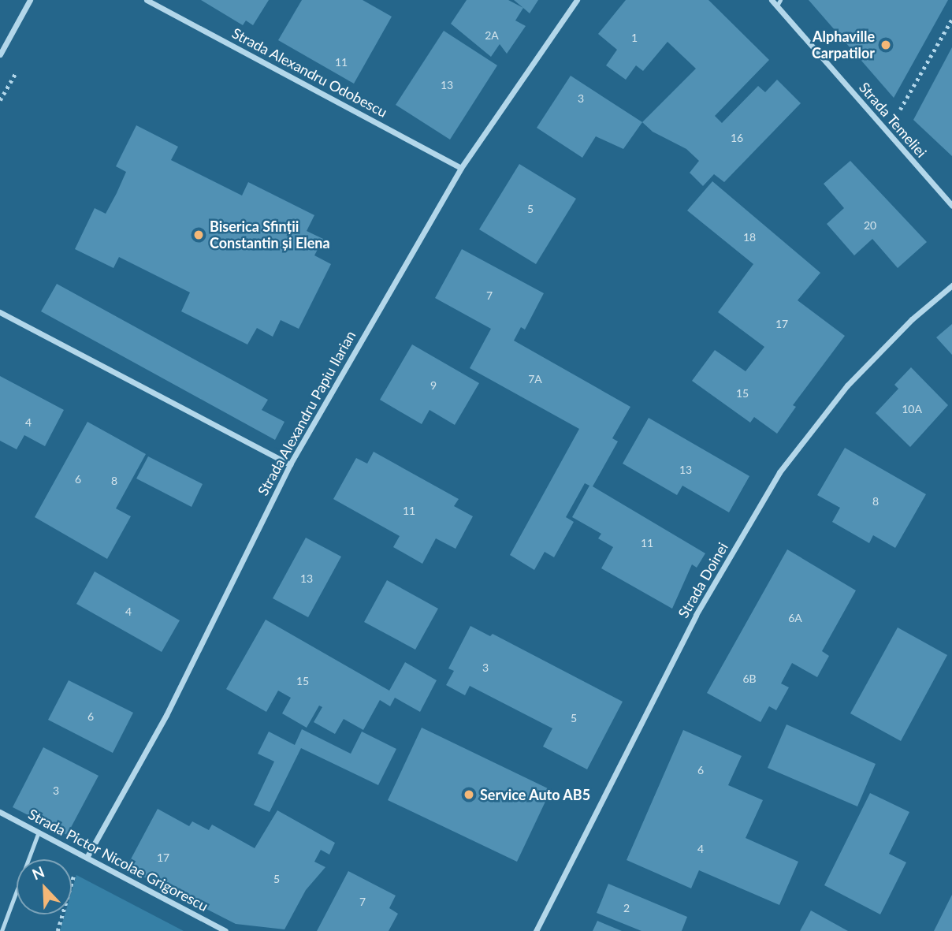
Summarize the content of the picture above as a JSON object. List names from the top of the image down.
{
  "streets": {
    "street": [
      "Strada Alexandru Odobescu",
      "Strada Temeliei",
      "Strada Alexandru Papiu Ilarian",
      "Strada Doinei",
      "Strada Pictor Nicolae Grigorescu"
    ]
  },
  "crossings": [
    ["Strada Alexandru Odobescu", "Strada Alexandru Papiu Ilarian"],
    ["Strada Alexandru Papiu Ilarian", "Strada Pictor Nicolae Grigorescu"]
  ],
  "places": ["Alphaville Carpatilor", "Biserica Sfinții Constantin și Elena", "Service Auto AB5"],
  "house_numbers": [
    "2A",
    "1",
    "11",
    "13",
    "3",
    "16",
    "5",
    "20",
    "18",
    "7",
    "17",
    "7A",
    "9",
    "15",
    "10A",
    "4",
    "13",
    "6",
    "8",
    "8",
    "11",
    "11",
    "13",
    "4",
    "6A",
    "3",
    "6B",
    "15",
    "6",
    "5",
    "6",
    "3",
    "4",
    "17",
    "5",
    "7",
    "2"
  ],
  "north": "top left"
}
